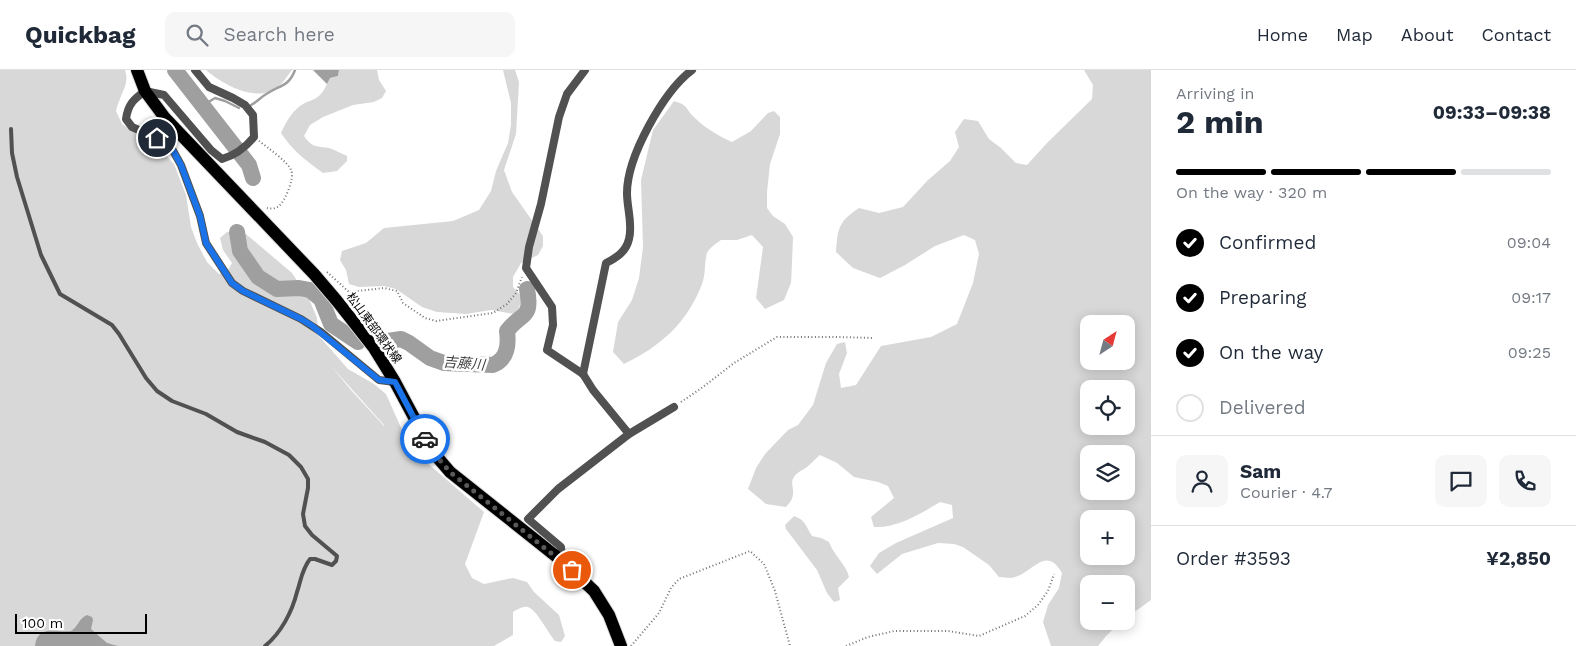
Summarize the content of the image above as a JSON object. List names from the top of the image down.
{
  "streets": {
    "main road": ["松山東部環状線"]
  },
  "water": ["吉藤川"],
  "scale_bar": "100 m",
  "north": "top right",
  "page": {
    "header": "Quickbag",
    "search": "Search here",
    "nav": [
      "Home",
      "Map",
      "About",
      "Contact"
    ],
    "heading": ["2 min", "Arriving in", "09:33–09:38"],
    "panel": [
      "Sam",
      "Courier · 4.7",
      "Order #3593",
      "¥2,850"
    ],
    "bar": "On the way · 320 m",
    "list": [
      ["Confirmed", "09:04"],
      ["Preparing", "09:17"],
      ["On the way", "09:25"],
      "Delivered"
    ],
    "map_buttons": ["+", "−"],
    "scale": "100 m"
  }
}
